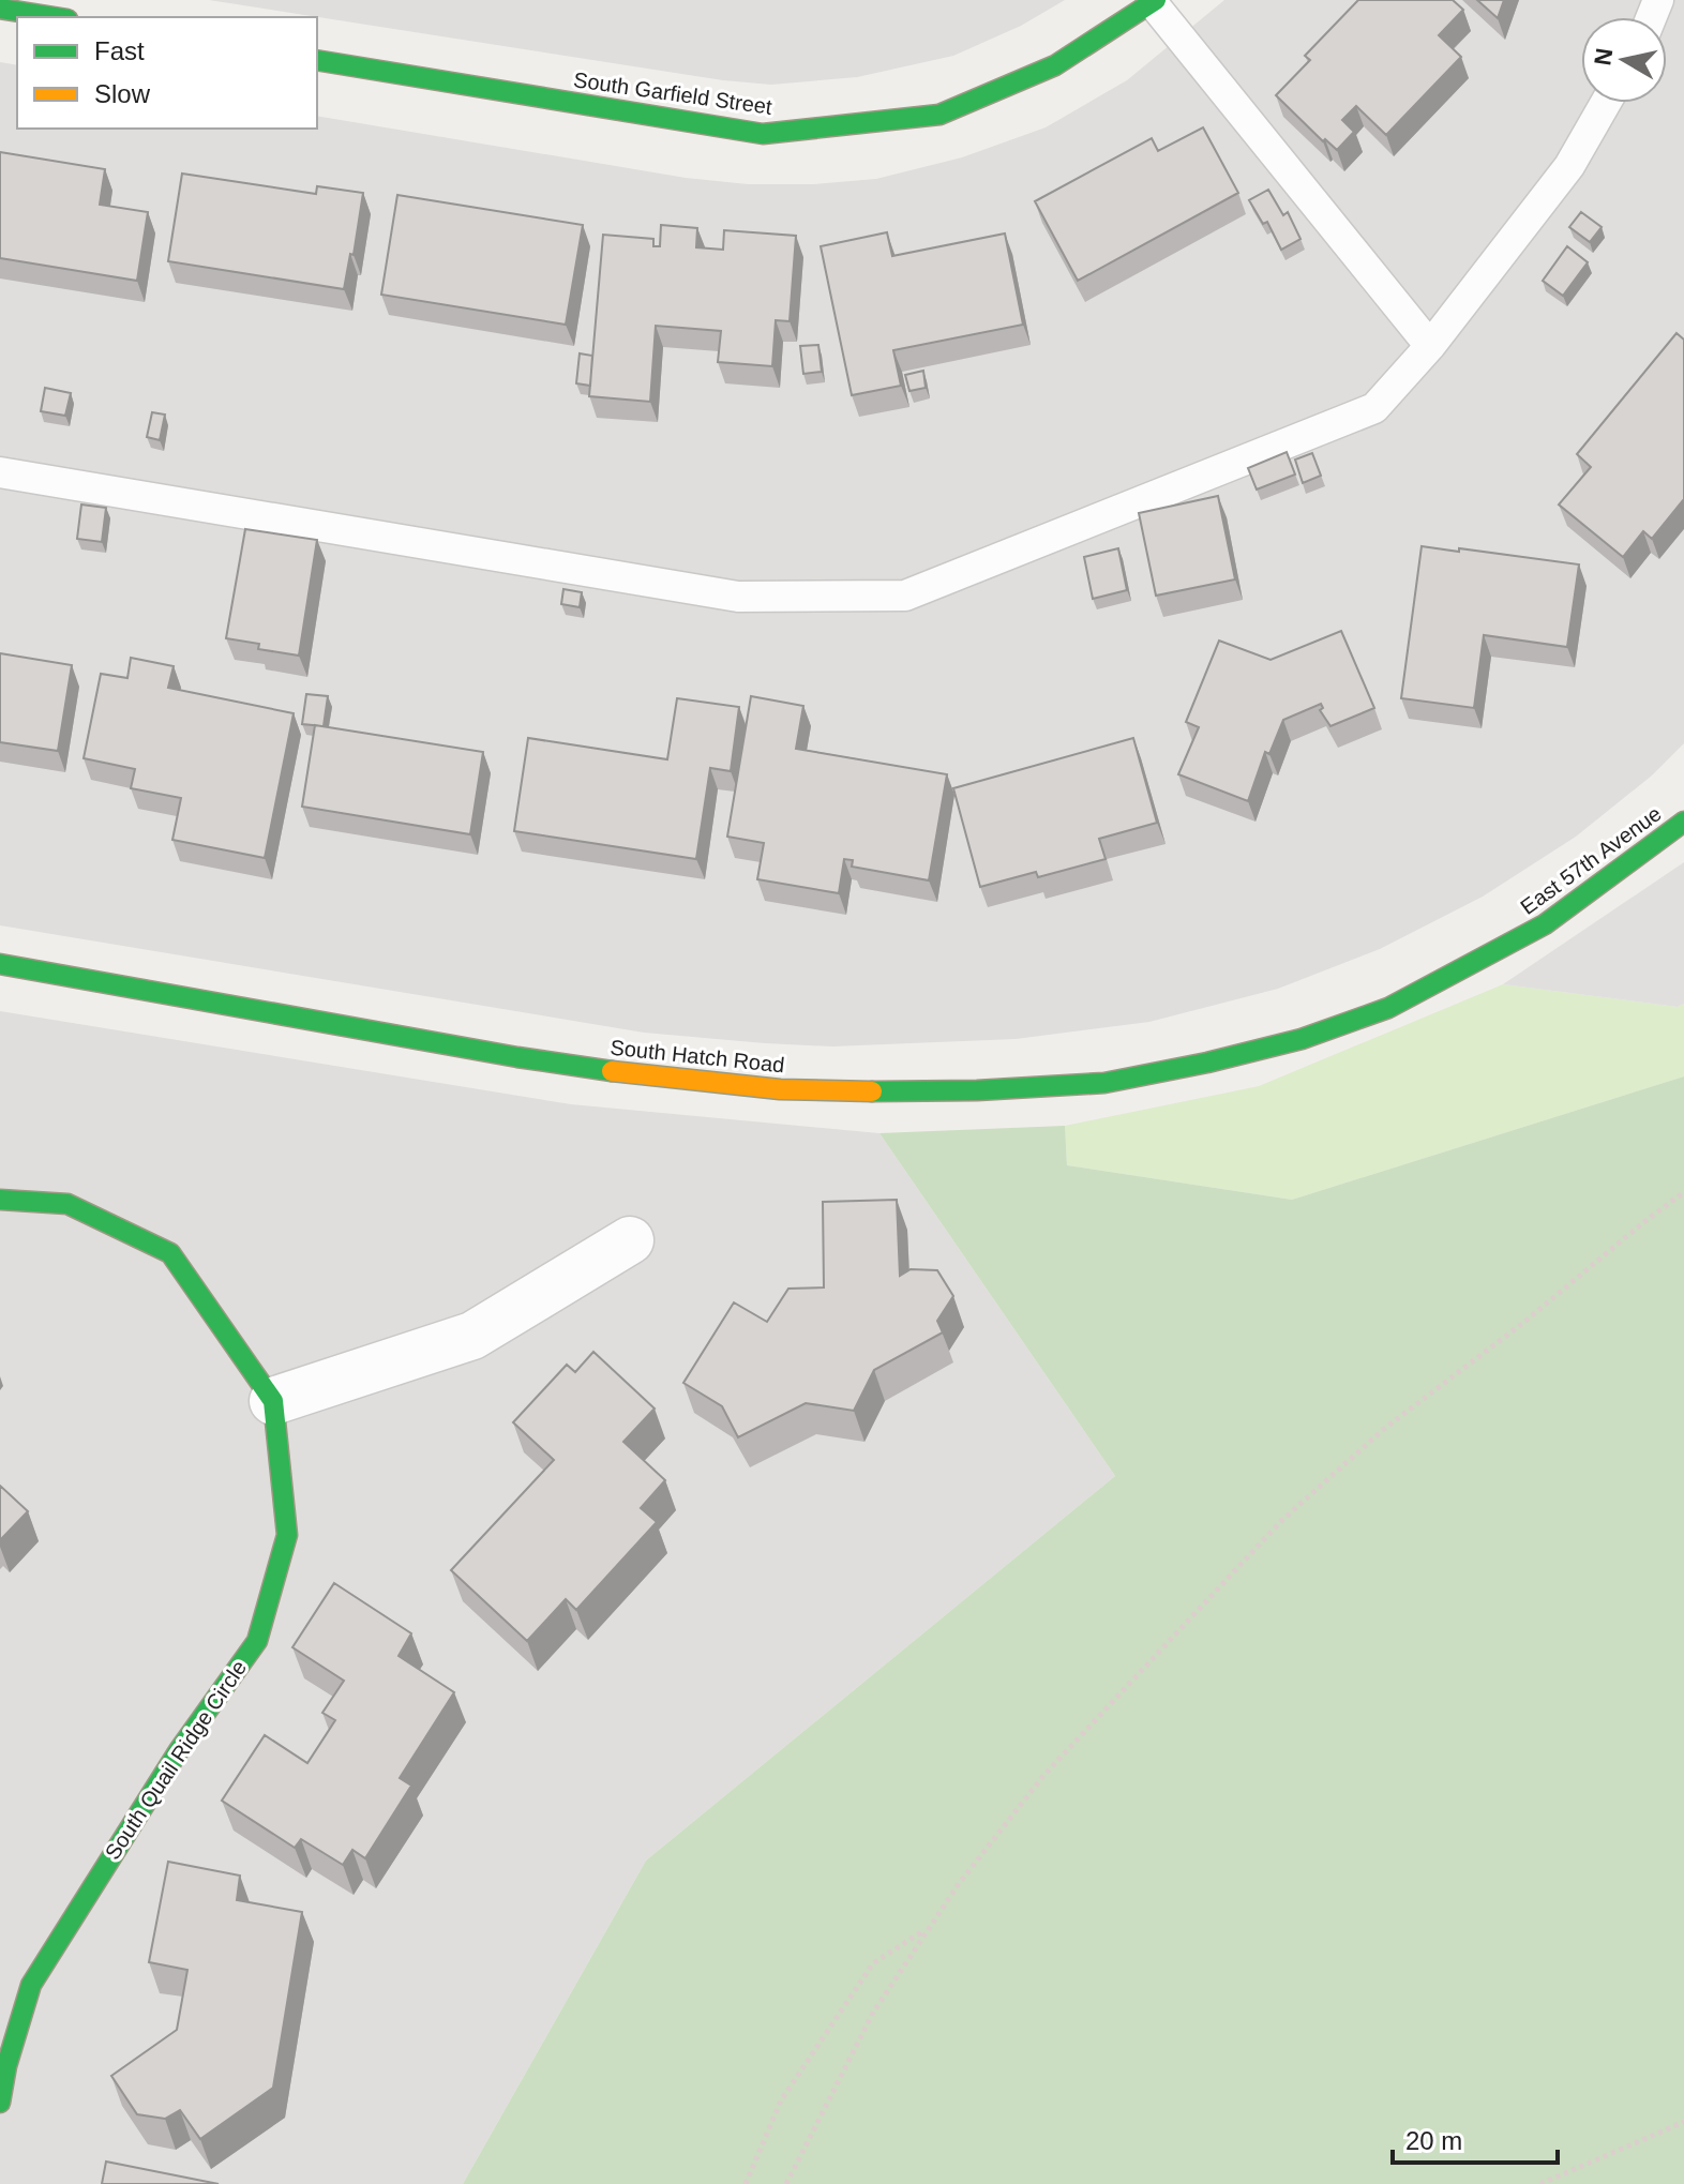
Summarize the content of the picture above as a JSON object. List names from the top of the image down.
{
  "streets": {
    "street": [
      "South Garfield Street",
      "East 57th Avenue",
      "South Hatch Road",
      "South Quail Ridge Circle"
    ]
  },
  "crossings": [
    ["East 57th Avenue", "South Hatch Road"]
  ],
  "legend": ["Fast", "Slow"],
  "scale_bar": "20 m",
  "north": "left"
}
